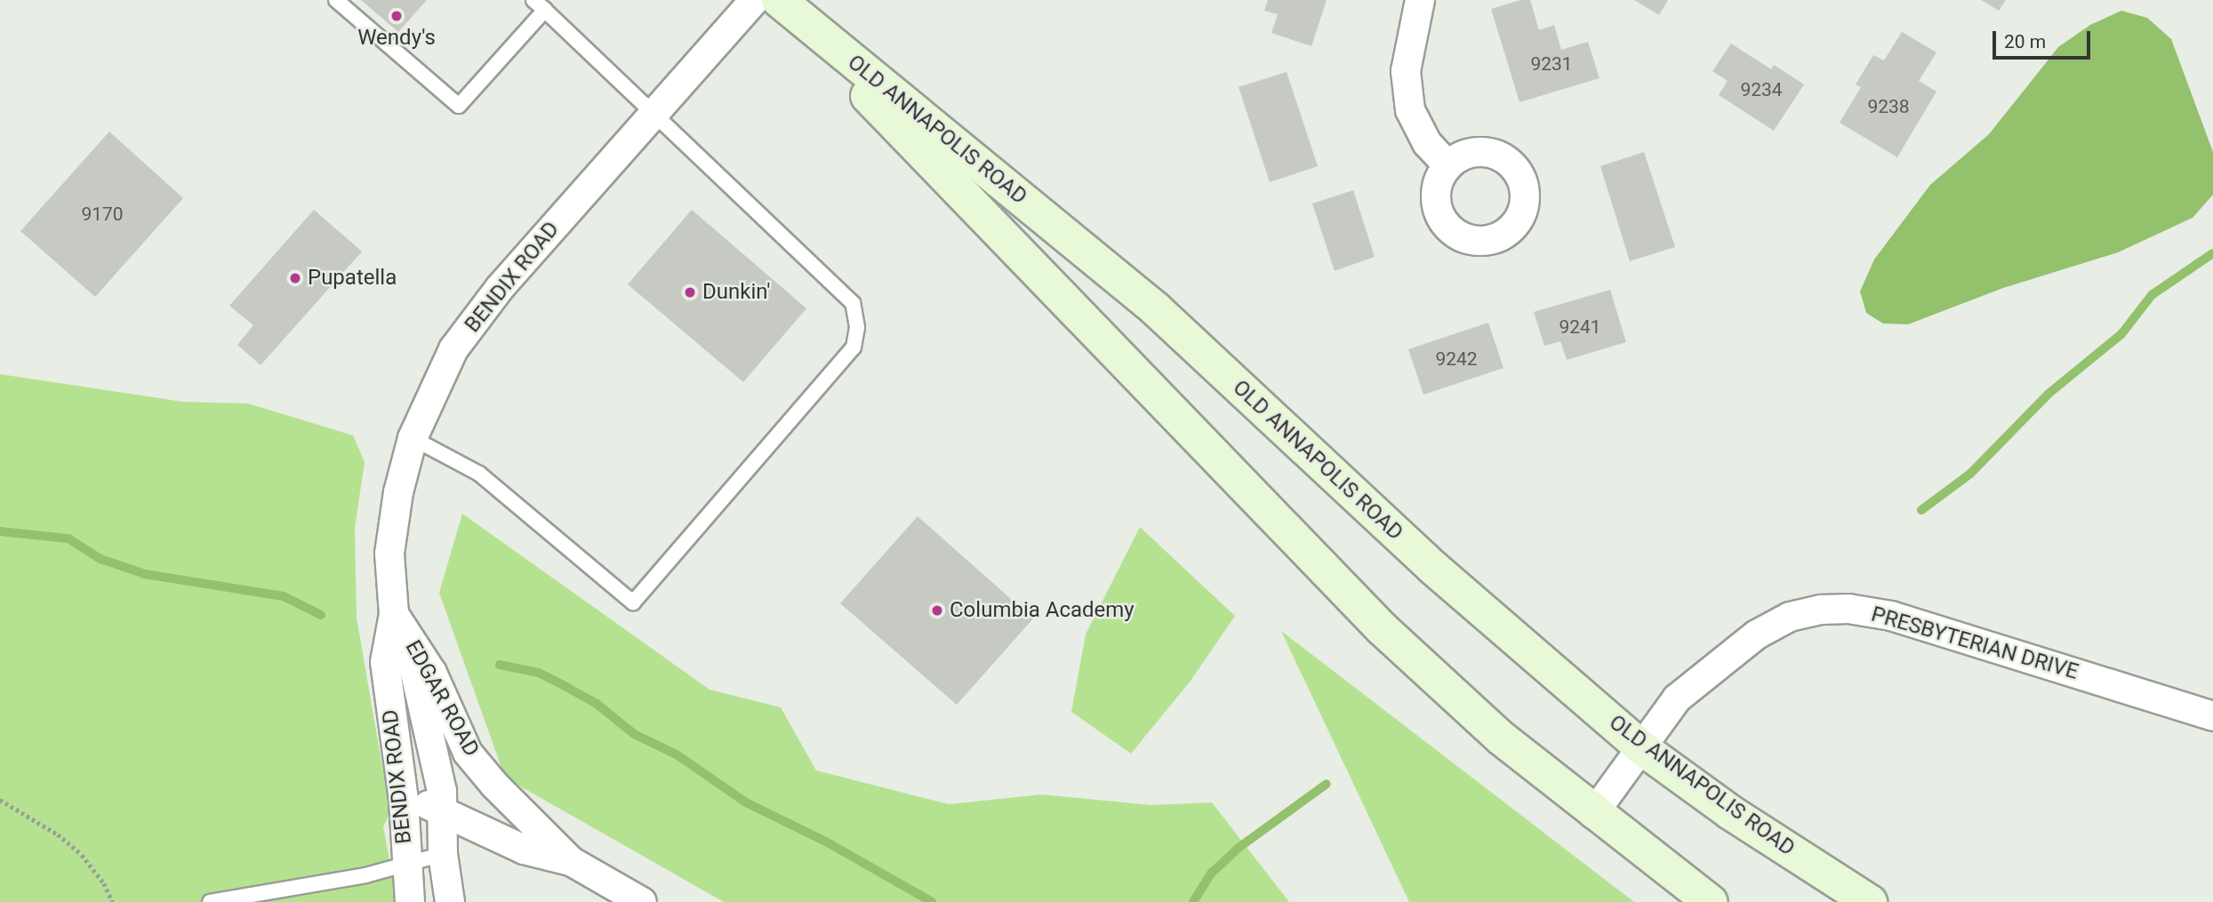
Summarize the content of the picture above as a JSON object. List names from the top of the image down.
{
  "streets": {
    "main road": ["OLD ANNAPOLIS ROAD"],
    "street": ["BENDIX ROAD", "PRESBYTERIAN DRIVE", "EDGAR ROAD"]
  },
  "crossings": [
    ["OLD ANNAPOLIS ROAD", "PRESBYTERIAN DRIVE"],
    ["BENDIX ROAD", "EDGAR ROAD"]
  ],
  "places": [
    "Wendy's",
    "Pupatella",
    "Dunkin'",
    "Columbia Academy"
  ],
  "house_numbers": [
    "9231",
    "9234",
    "9238",
    "9170",
    "9241",
    "9242"
  ],
  "scale_bar": "20 m"
}
